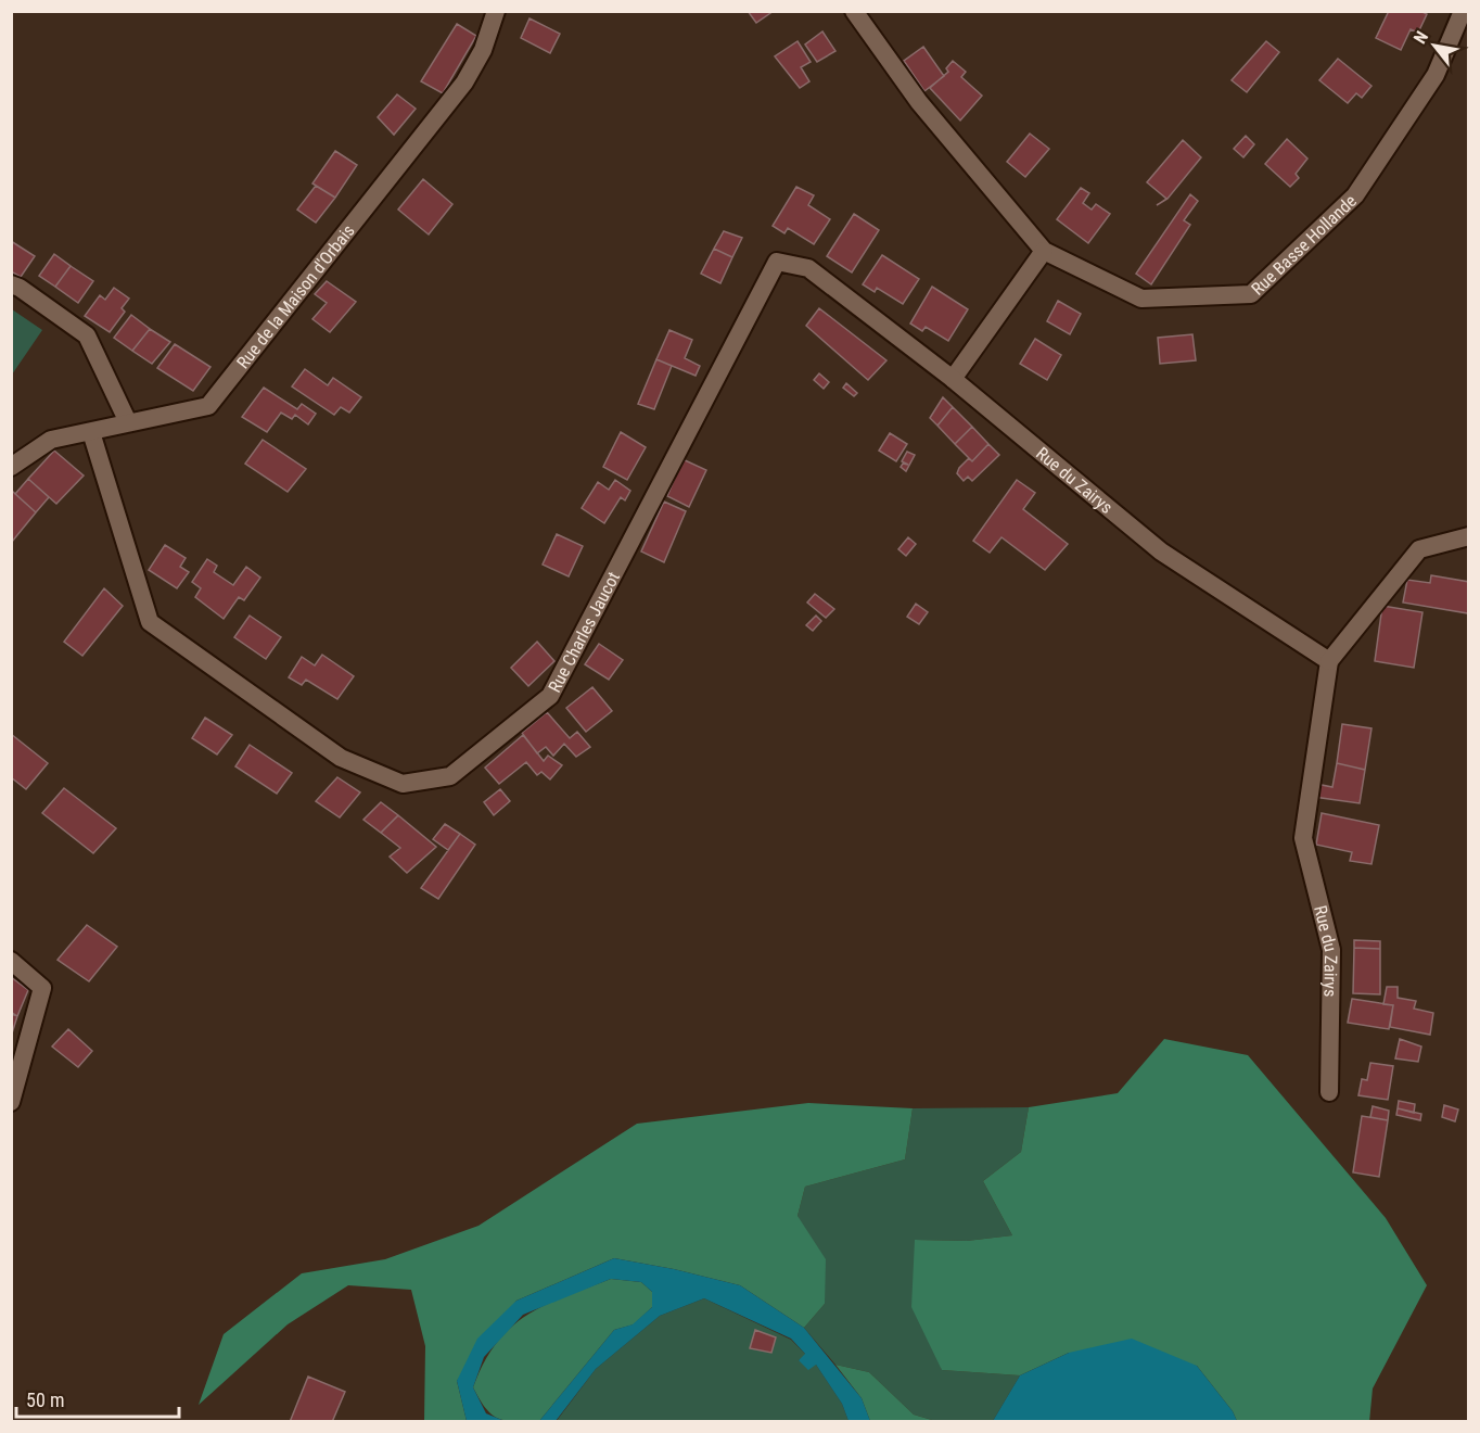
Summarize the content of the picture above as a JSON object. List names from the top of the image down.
{
  "streets": {
    "street": [
      "Rue Basse Hollande",
      "Rue de la Maison d'Orbais",
      "Rue du Zairys",
      "Rue Charles Jaucot"
    ]
  },
  "crossings": [
    ["Rue de la Maison d'Orbais", "Rue Charles Jaucot"],
    ["Rue du Zairys", "Rue Charles Jaucot"]
  ],
  "scale_bar": "50 m",
  "north": "top left"
}
